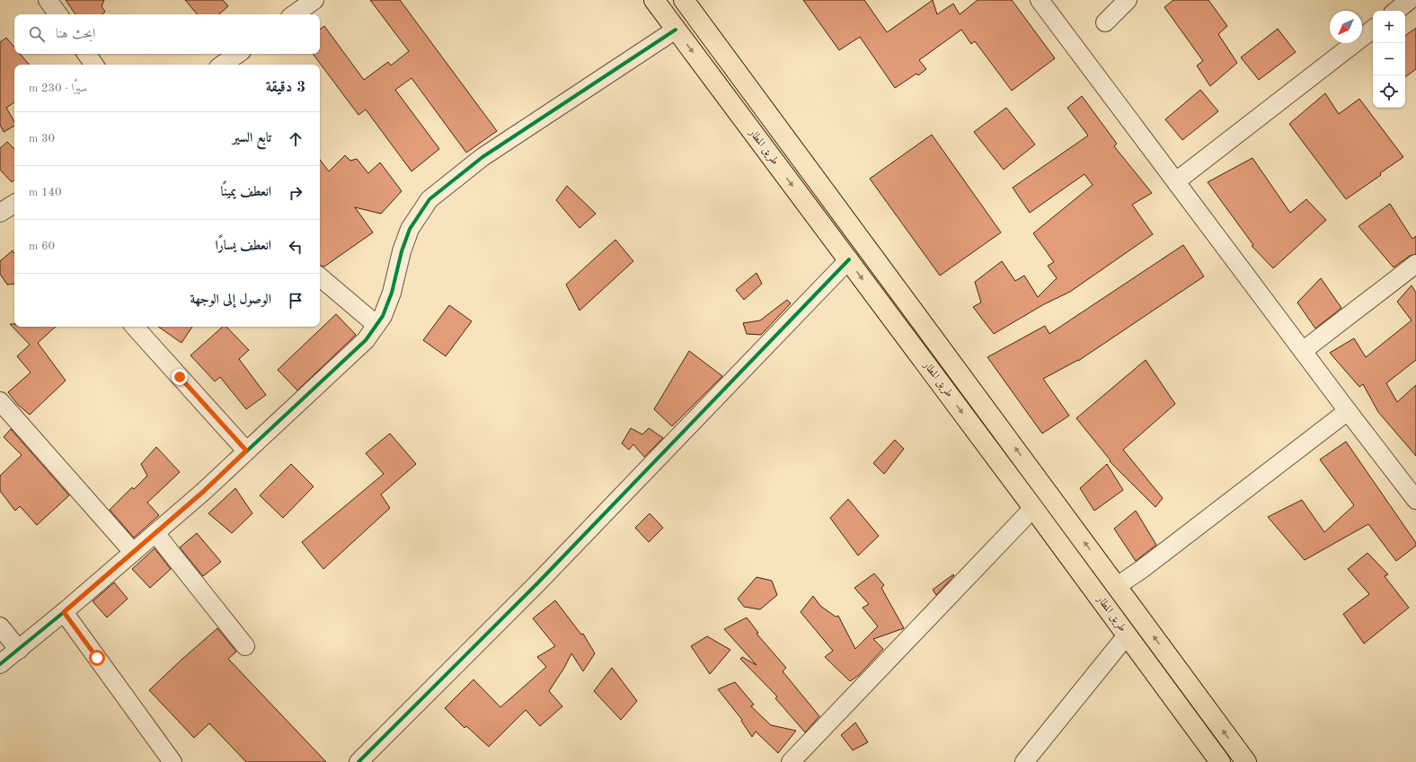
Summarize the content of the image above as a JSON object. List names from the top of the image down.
{
  "streets": {
    "highway": ["طريق المطار"]
  },
  "north": "bottom left",
  "page": {
    "map_buttons": ["+", "−"],
    "search": "ابحث هنا",
    "heading": ["3 دقيقة", "سيرًا · 230 m"],
    "list": [
      ["تابع السير", "30 m"],
      ["انعطف يمينًا", "140 m"],
      ["انعطف يسارًا", "60 m"],
      "الوصول إلى الوجهة"
    ]
  }
}
